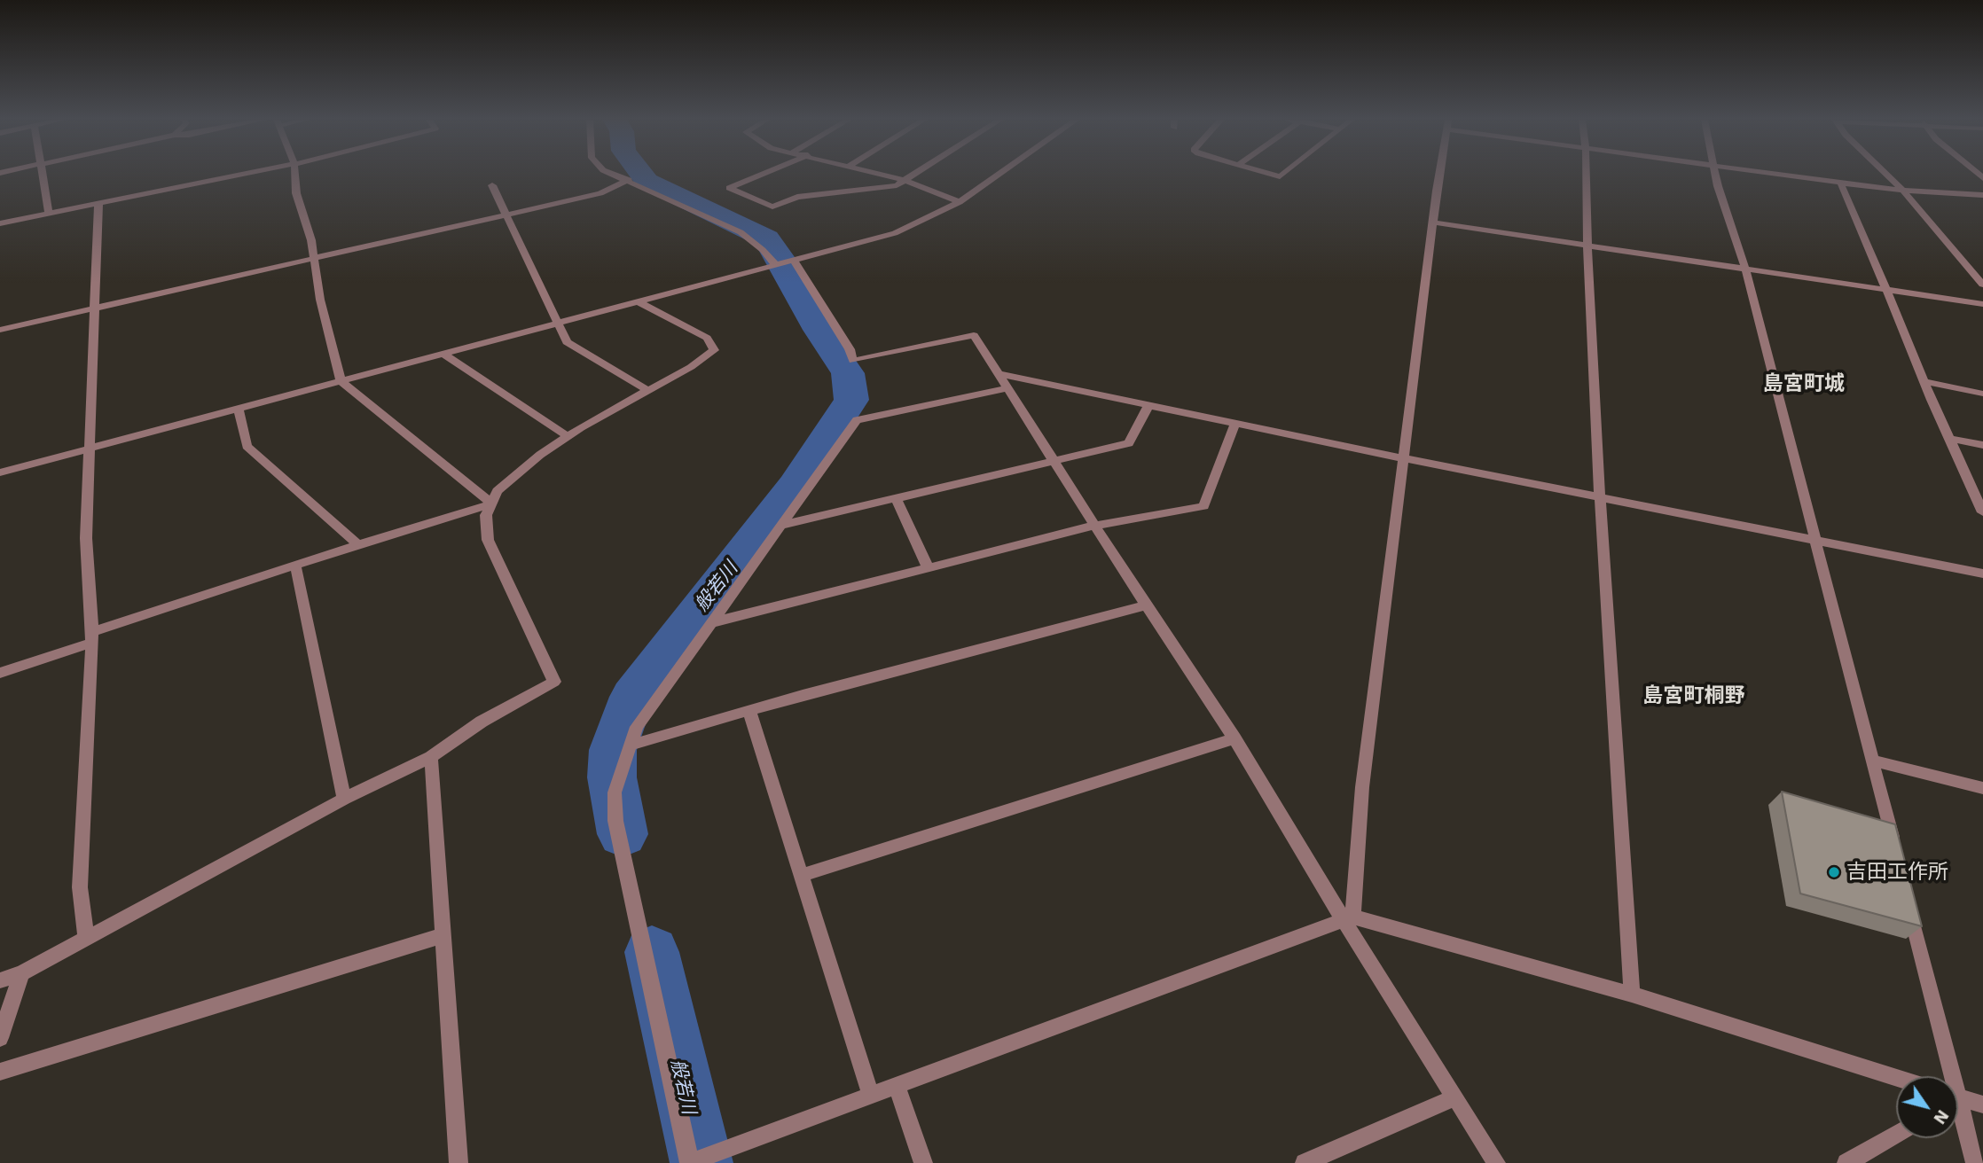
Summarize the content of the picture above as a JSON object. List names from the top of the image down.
{
  "districts": ["島宮町城", "島宮町桐野"],
  "water": ["般若川"],
  "places": ["吉田工作所"],
  "north": "bottom right"
}
